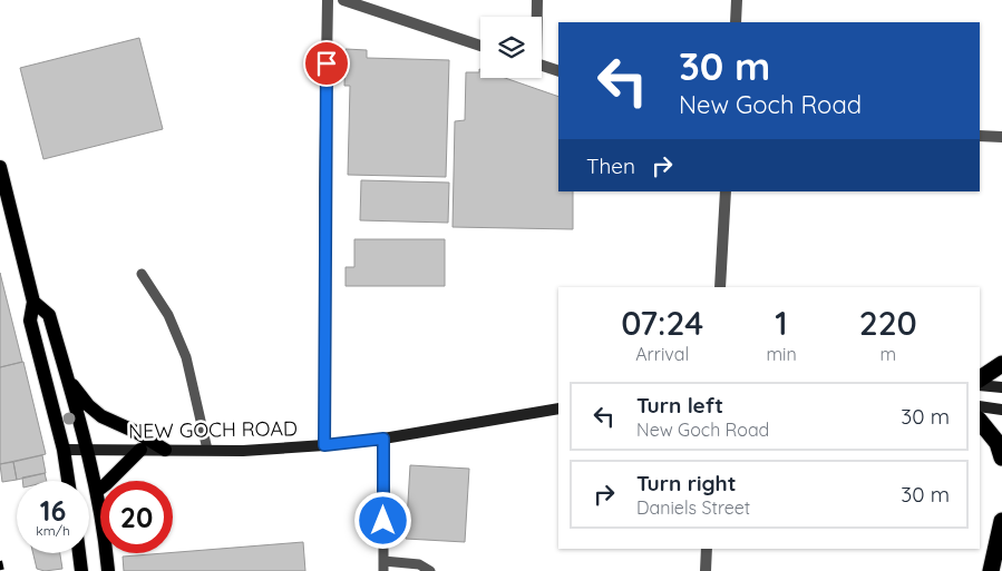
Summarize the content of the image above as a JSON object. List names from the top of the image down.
{
  "streets": {
    "main road": ["NEW GOCH ROAD"]
  },
  "page": {
    "turn": ["30 m", "New Goch Road"],
    "then": "Then",
    "eta": [
      "07:24",
      "Arrival",
      "1",
      "min",
      "220",
      "m"
    ],
    "list": [
      {
        "name": "Turn left",
        "note": "New Goch Road",
        "value": "30 m"
      },
      {
        "name": "Turn right",
        "note": "Daniels Street",
        "value": "30 m"
      }
    ],
    "speed": "16 km/h",
    "limit": "20"
  }
}
